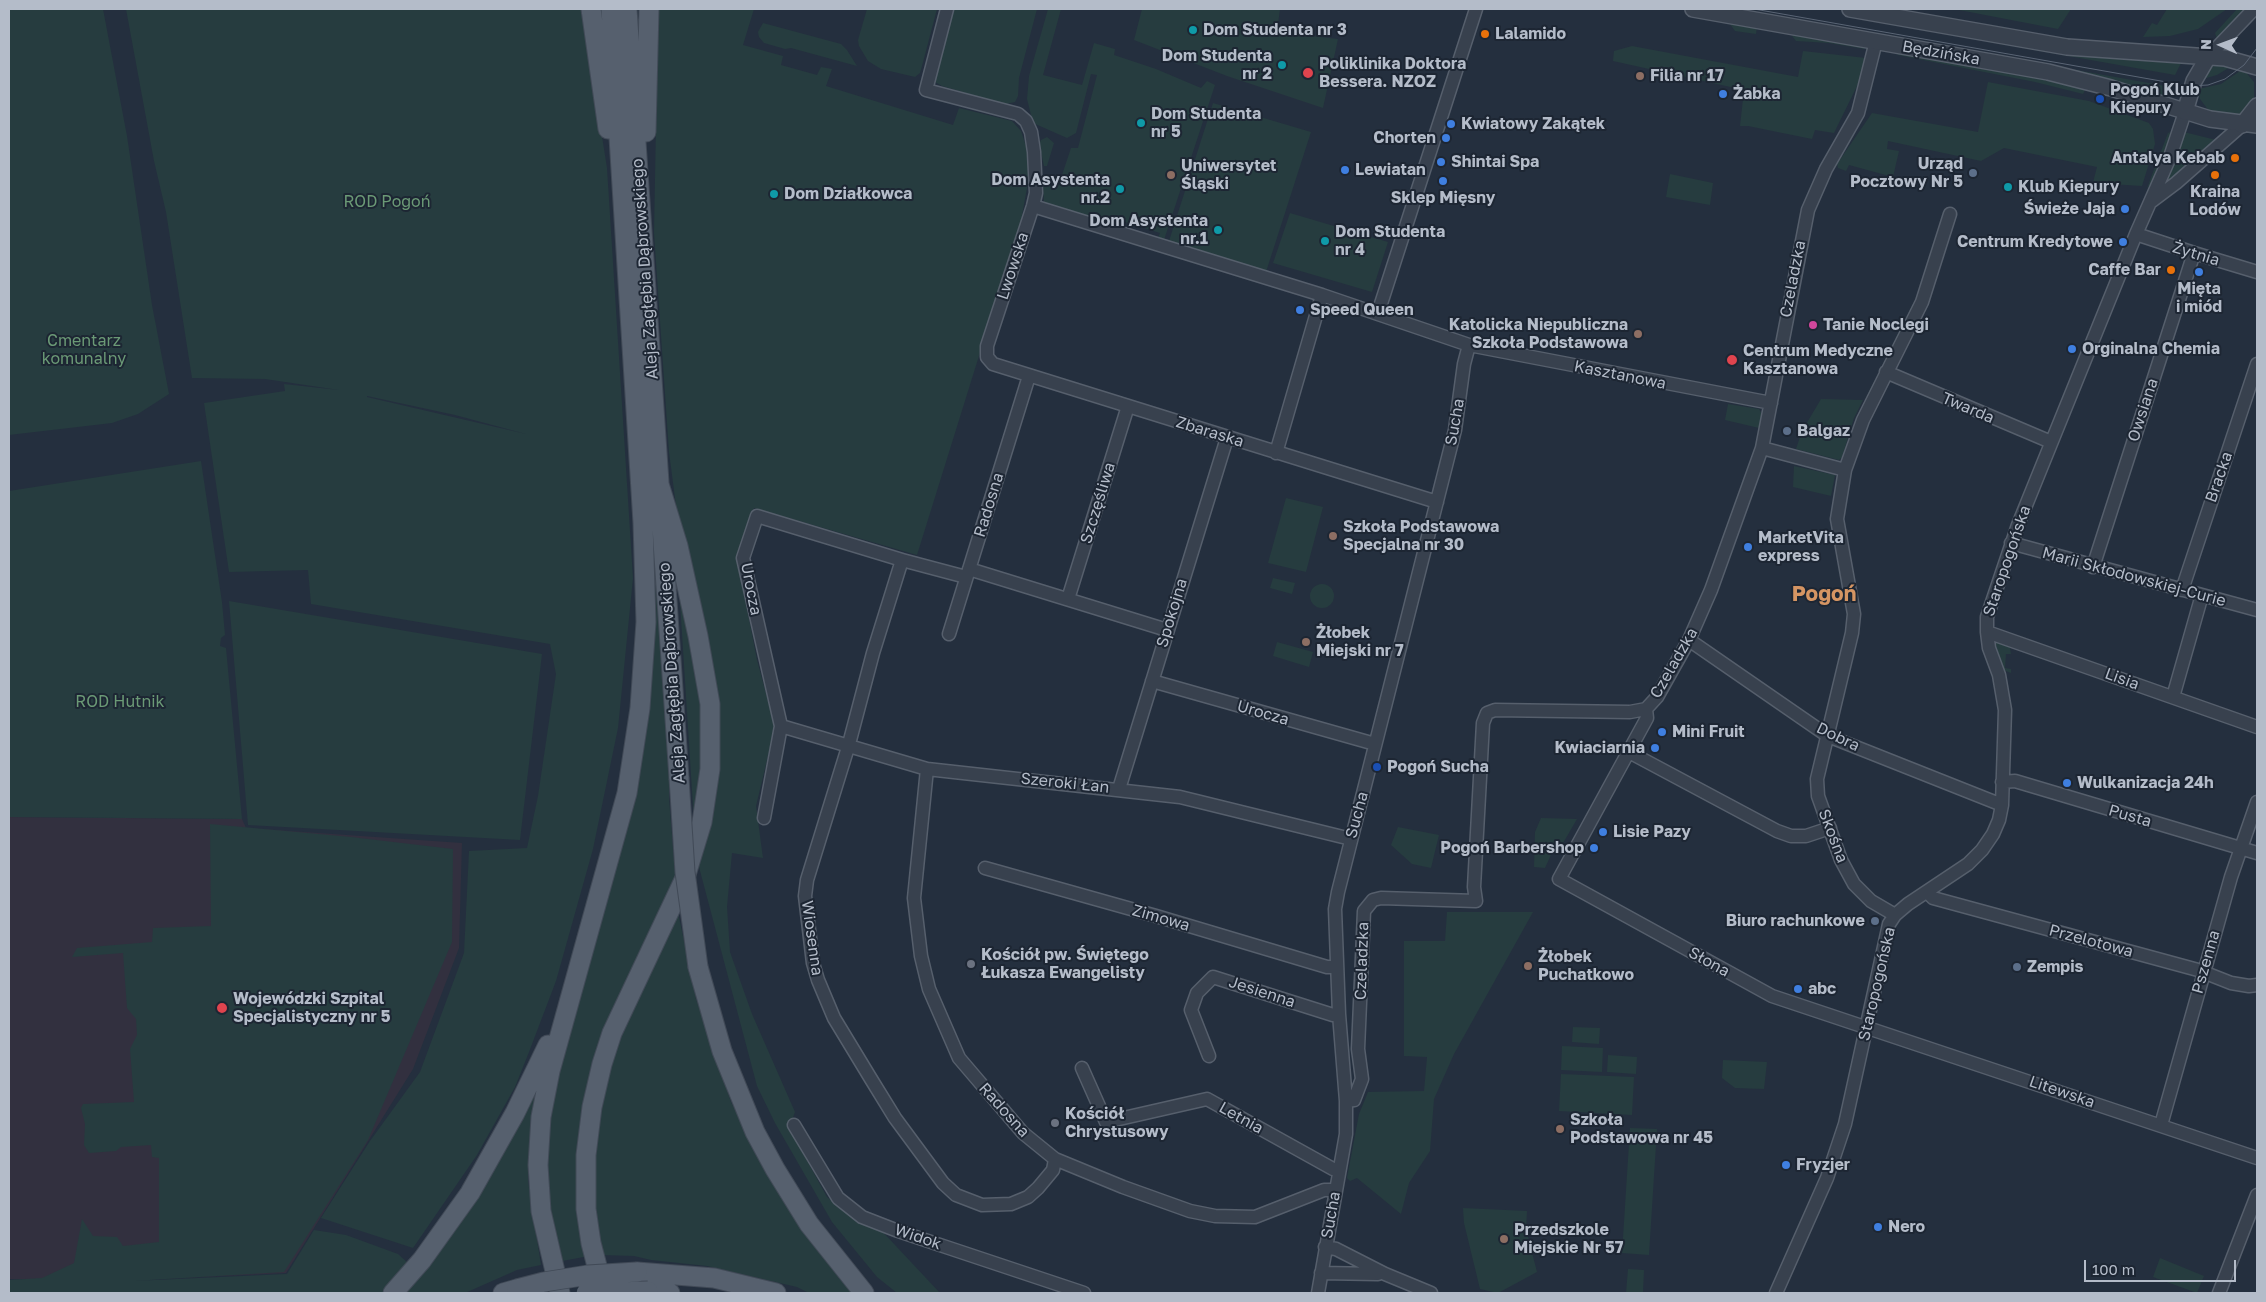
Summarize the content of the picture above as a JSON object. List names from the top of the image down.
{
  "streets": {
    "main road": ["Aleja Zagłębia Dąbrowskiego"],
    "street": [
      "Będzińska",
      "Żytnia",
      "Lwowska",
      "Czeladzka",
      "Kasztanowa",
      "Twarda",
      "Owsiana",
      "Sucha",
      "Zbaraska",
      "Bracka",
      "Szczęśliwa",
      "Radosna",
      "Staropogońska",
      "Marii Skłodowskiej-Curie",
      "Urocza",
      "Spokojna",
      "Lisia",
      "Dobra",
      "Szeroki Łan",
      "Pusta",
      "Skośna",
      "Zimowa",
      "Wiosenna",
      "Przelotowa",
      "Słona",
      "Pszenna",
      "Jesienna",
      "Litewska",
      "Letnia",
      "Widok"
    ]
  },
  "crossings": [
    ["Będzińska", "Czeladzka"],
    ["Będzińska", "Staropogońska"],
    ["Żytnia", "Owsiana"],
    ["Żytnia", "Staropogońska"],
    ["Lwowska", "Zbaraska"],
    ["Czeladzka", "Kasztanowa"],
    ["Czeladzka", "Sucha"],
    ["Czeladzka", "Dobra"],
    ["Kasztanowa", "Sucha"],
    ["Twarda", "Staropogońska"],
    ["Twarda", "Skośna"],
    ["Owsiana", "Marii Skłodowskiej-Curie"],
    ["Sucha", "Zbaraska"],
    ["Sucha", "Radosna"],
    ["Sucha", "Urocza"],
    ["Sucha", "Szeroki Łan"],
    ["Sucha", "Zimowa"],
    ["Sucha", "Jesienna"],
    ["Sucha", "Letnia"],
    ["Zbaraska", "Szczęśliwa"],
    ["Zbaraska", "Radosna"],
    ["Zbaraska", "Spokojna"],
    ["Bracka", "Marii Skłodowskiej-Curie"],
    ["Szczęśliwa", "Urocza"],
    ["Radosna", "Urocza"],
    ["Radosna", "Szeroki Łan"],
    ["Radosna", "Wiosenna"],
    ["Staropogońska", "Marii Skłodowskiej-Curie"],
    ["Staropogońska", "Lisia"],
    ["Staropogońska", "Dobra"],
    ["Staropogońska", "Pusta"],
    ["Staropogońska", "Skośna"],
    ["Staropogońska", "Przelotowa"],
    ["Staropogońska", "Słona"],
    ["Staropogońska", "Litewska"],
    ["Urocza", "Spokojna"],
    ["Urocza", "Szeroki Łan"],
    ["Urocza", "Wiosenna"],
    ["Spokojna", "Szeroki Łan"],
    ["Dobra", "Skośna"],
    ["Szeroki Łan", "Wiosenna"],
    ["Pusta", "Pszenna"],
    ["Przelotowa", "Pszenna"],
    ["Słona", "Litewska"],
    ["Pszenna", "Litewska"]
  ],
  "districts": ["Pogoń"],
  "parks": ["ROD Pogoń", "Cmentarz komunalny", "ROD Hutnik"],
  "places": [
    "Dom Studenta nr 3",
    "Lalamido",
    "Dom Studenta nr 2",
    "Poliklinika Doktora Bessera. NZOZ",
    "Filia nr 17",
    "Żabka",
    "Pogoń Klub Kiepury",
    "Dom Studenta nr 5",
    "Kwiatowy Zakątek",
    "Chorten",
    "Antalya Kebab",
    "Shintai Spa",
    "Lewiatan",
    "Urząd Pocztowy Nr 5",
    "Uniwersytet Śląski",
    "Kraina Lodów",
    "Sklep Mięsny",
    "Klub Kiepury",
    "Dom Asystenta nr.2",
    "Dom Działkowca",
    "Świeże Jaja",
    "Dom Asystenta nr.1",
    "Dom Studenta nr 4",
    "Centrum Kredytowe",
    "Caffe Bar",
    "Mięta i miód",
    "Speed Queen",
    "Tanie Noclegi",
    "Katolicka Niepubliczna Szkoła Podstawowa",
    "Orginalna Chemia",
    "Centrum Medyczne Kasztanowa",
    "Balgaz",
    "Szkoła Podstawowa Specjalna nr 30",
    "MarketVita express",
    "Żłobek Miejski nr 7",
    "Mini Fruit",
    "Kwiaciarnia",
    "Pogoń Sucha",
    "Wulkanizacja 24h",
    "Lisie Pazy",
    "Pogoń Barbershop",
    "Biuro rachunkowe",
    "Kościół pw. Świętego Łukasza Ewangelisty",
    "Żłobek Puchatkowo",
    "Zempis",
    "abc",
    "Wojewódzki Szpital Specjalistyczny nr 5",
    "Kościół Chrystusowy",
    "Szkoła Podstawowa nr 45",
    "Fryzjer",
    "Nero",
    "Przedszkole Miejskie Nr 57"
  ],
  "scale_bar": "100 m",
  "north": "left"
}
